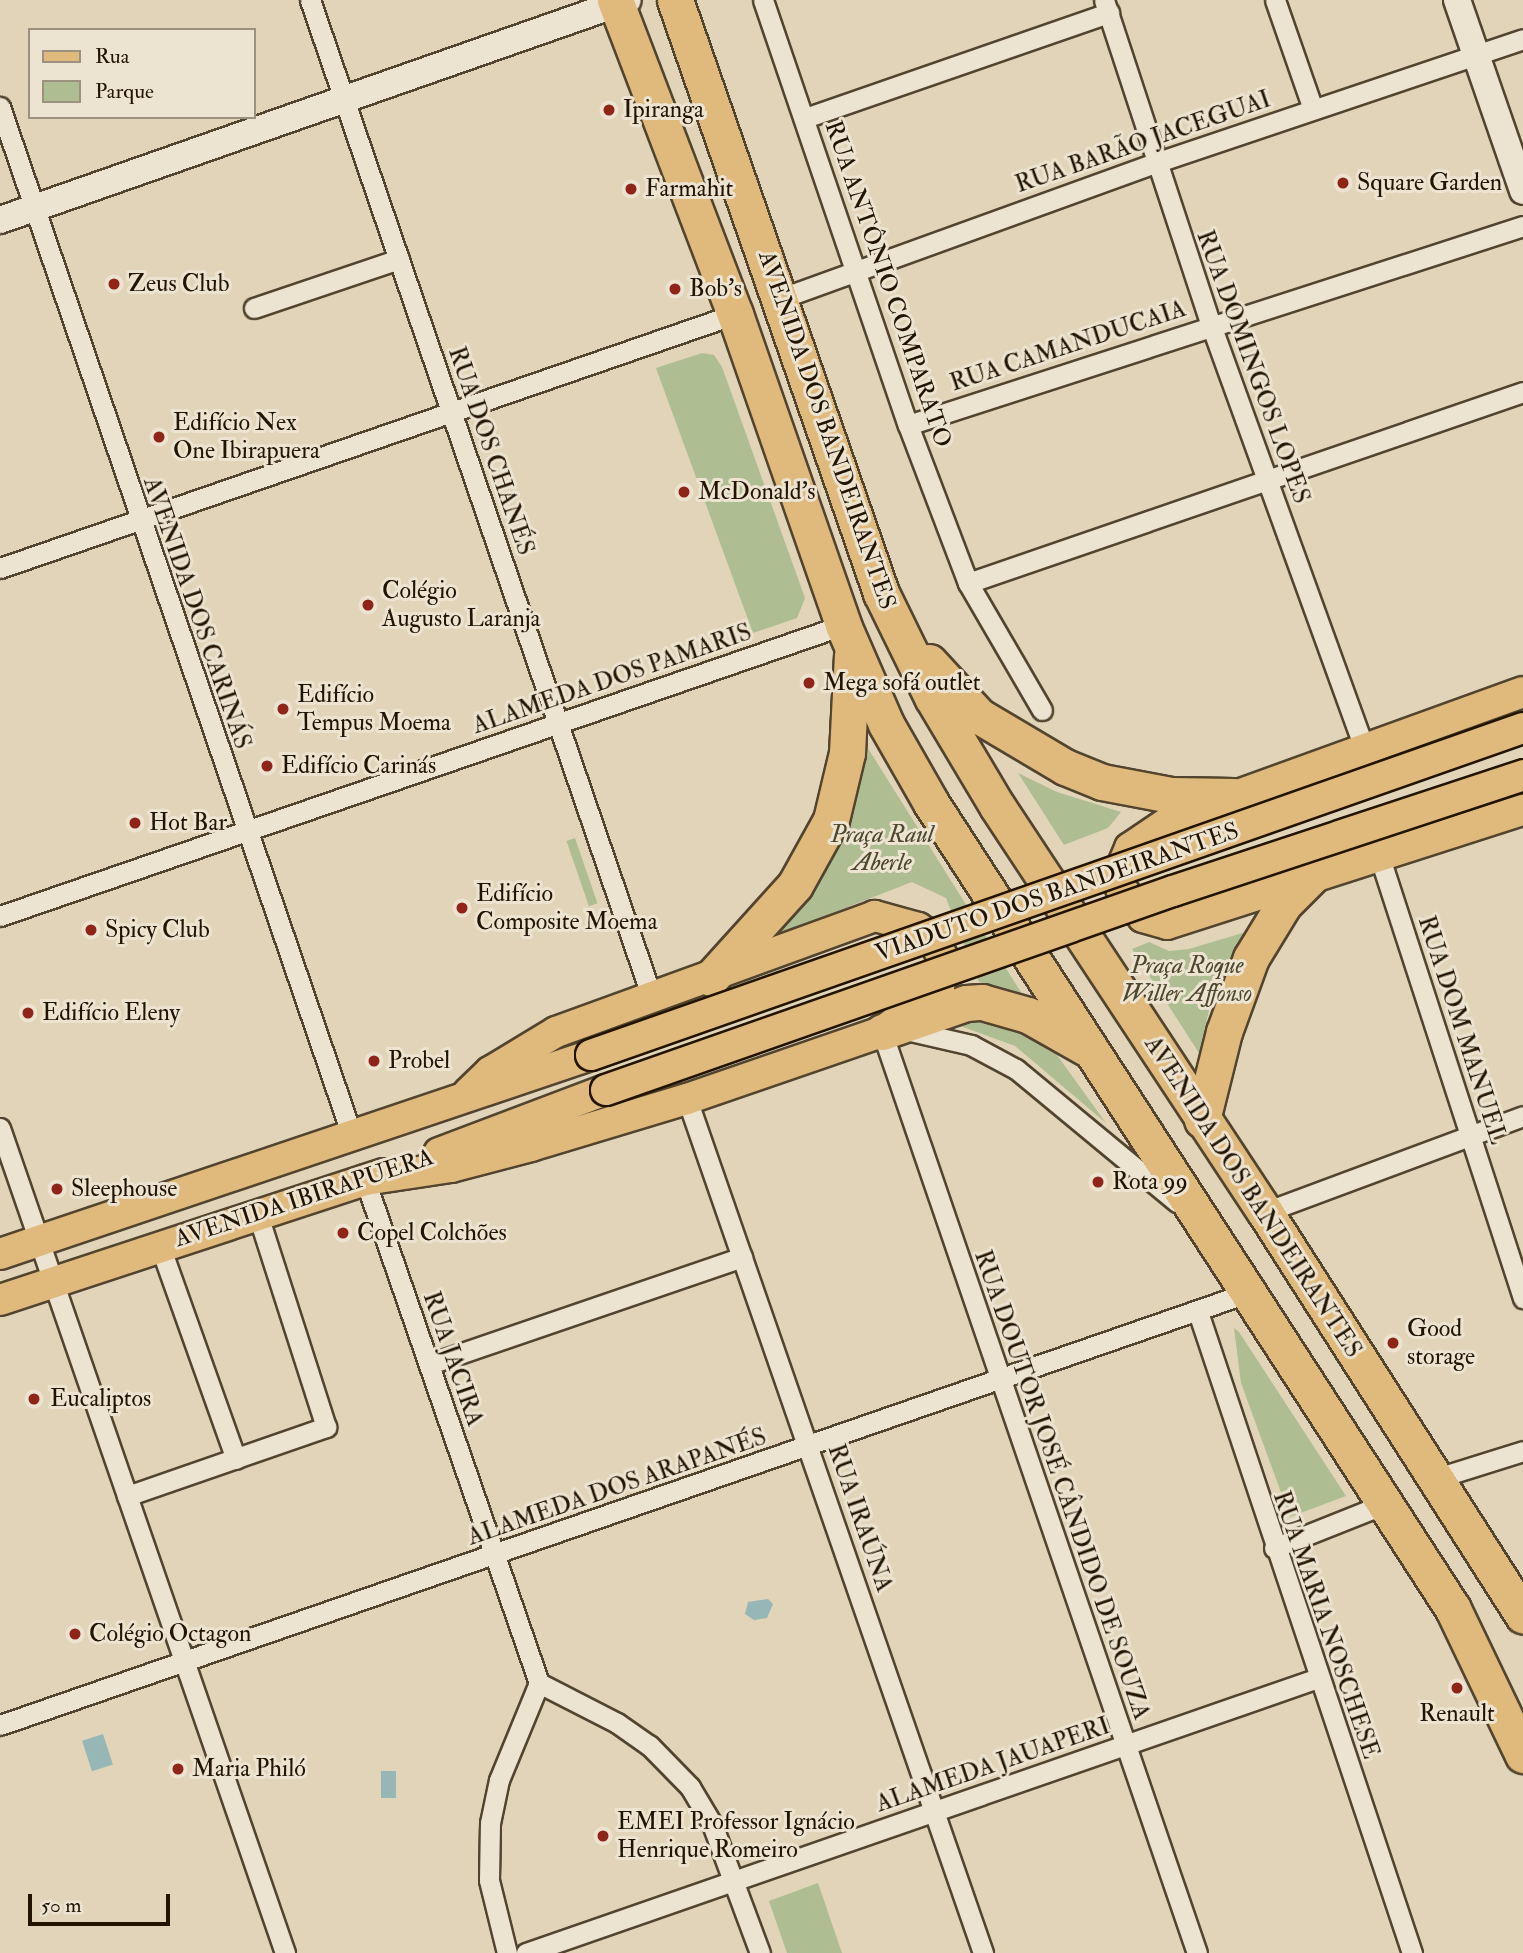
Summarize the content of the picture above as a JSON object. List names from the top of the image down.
{
  "streets": {
    "highway": ["AVENIDA DOS BANDEIRANTES"],
    "main road": ["VIADUTO DOS BANDEIRANTES", "AVENIDA IBIRAPUERA"],
    "street": [
      "RUA BARÃO JACEGUAI",
      "RUA ANTÔNIO COMPARATO",
      "RUA CAMANDUCAIA",
      "RUA DOMINGOS LOPES",
      "RUA DOS CHANÉS",
      "AVENIDA DOS CARINÁS",
      "ALAMEDA DOS PAMARIS",
      "RUA DOM MANUEL",
      "RUA JACIRA",
      "RUA DOUTOR JOSÉ CÂNDIDO DE SOUZA",
      "ALAMEDA DOS ARAPANÉS",
      "RUA IRAÚNA",
      "RUA MARIA NOSCHESE",
      "ALAMEDA JAUAPERI"
    ]
  },
  "crossings": [
    ["RUA BARÃO JACEGUAI", "RUA ANTÔNIO COMPARATO"],
    ["RUA BARÃO JACEGUAI", "RUA DOMINGOS LOPES"],
    ["RUA BARÃO JACEGUAI", "AVENIDA DOS BANDEIRANTES"],
    ["RUA ANTÔNIO COMPARATO", "RUA CAMANDUCAIA"],
    ["RUA CAMANDUCAIA", "RUA DOMINGOS LOPES"],
    ["AVENIDA DOS BANDEIRANTES", "ALAMEDA DOS PAMARIS"],
    ["AVENIDA DOS BANDEIRANTES", "RUA DOUTOR JOSÉ CÂNDIDO DE SOUZA"],
    ["AVENIDA DOS BANDEIRANTES", "ALAMEDA DOS ARAPANÉS"],
    ["RUA DOS CHANÉS", "ALAMEDA DOS PAMARIS"],
    ["AVENIDA DOS CARINÁS", "ALAMEDA DOS PAMARIS"],
    ["AVENIDA DOS CARINÁS", "AVENIDA IBIRAPUERA"],
    ["VIADUTO DOS BANDEIRANTES", "AVENIDA IBIRAPUERA"],
    ["AVENIDA IBIRAPUERA", "RUA JACIRA"],
    ["RUA JACIRA", "ALAMEDA DOS ARAPANÉS"],
    ["RUA DOUTOR JOSÉ CÂNDIDO DE SOUZA", "ALAMEDA DOS ARAPANÉS"],
    ["RUA DOUTOR JOSÉ CÂNDIDO DE SOUZA", "ALAMEDA JAUAPERI"],
    ["ALAMEDA DOS ARAPANÉS", "RUA IRAÚNA"],
    ["ALAMEDA DOS ARAPANÉS", "RUA MARIA NOSCHESE"],
    ["RUA IRAÚNA", "ALAMEDA JAUAPERI"],
    ["RUA MARIA NOSCHESE", "ALAMEDA JAUAPERI"]
  ],
  "parks": ["Praça Raul Aberle", "Praça Roque Willer Affonso"],
  "places": [
    "Ipiranga",
    "Square Garden",
    "Farmahit",
    "Zeus Club",
    "Bob's",
    "Edifício Nex One Ibirapuera",
    "McDonald's",
    "Colégio Augusto Laranja",
    "Mega sofá outlet",
    "Edifício Tempus Moema",
    "Edifício Carinás",
    "Hot Bar",
    "Edifício Composite Moema",
    "Spicy Club",
    "Edifício Eleny",
    "Probel",
    "Rota 99",
    "Sleephouse",
    "Copel Colchões",
    "Good storage",
    "Eucaliptos",
    "Colégio Octagon",
    "Renault",
    "Maria Philó",
    "EMEI Professor Ignácio Henrique Romeiro"
  ],
  "legend": ["Rua", "Parque"],
  "scale_bar": "50 m"
}
